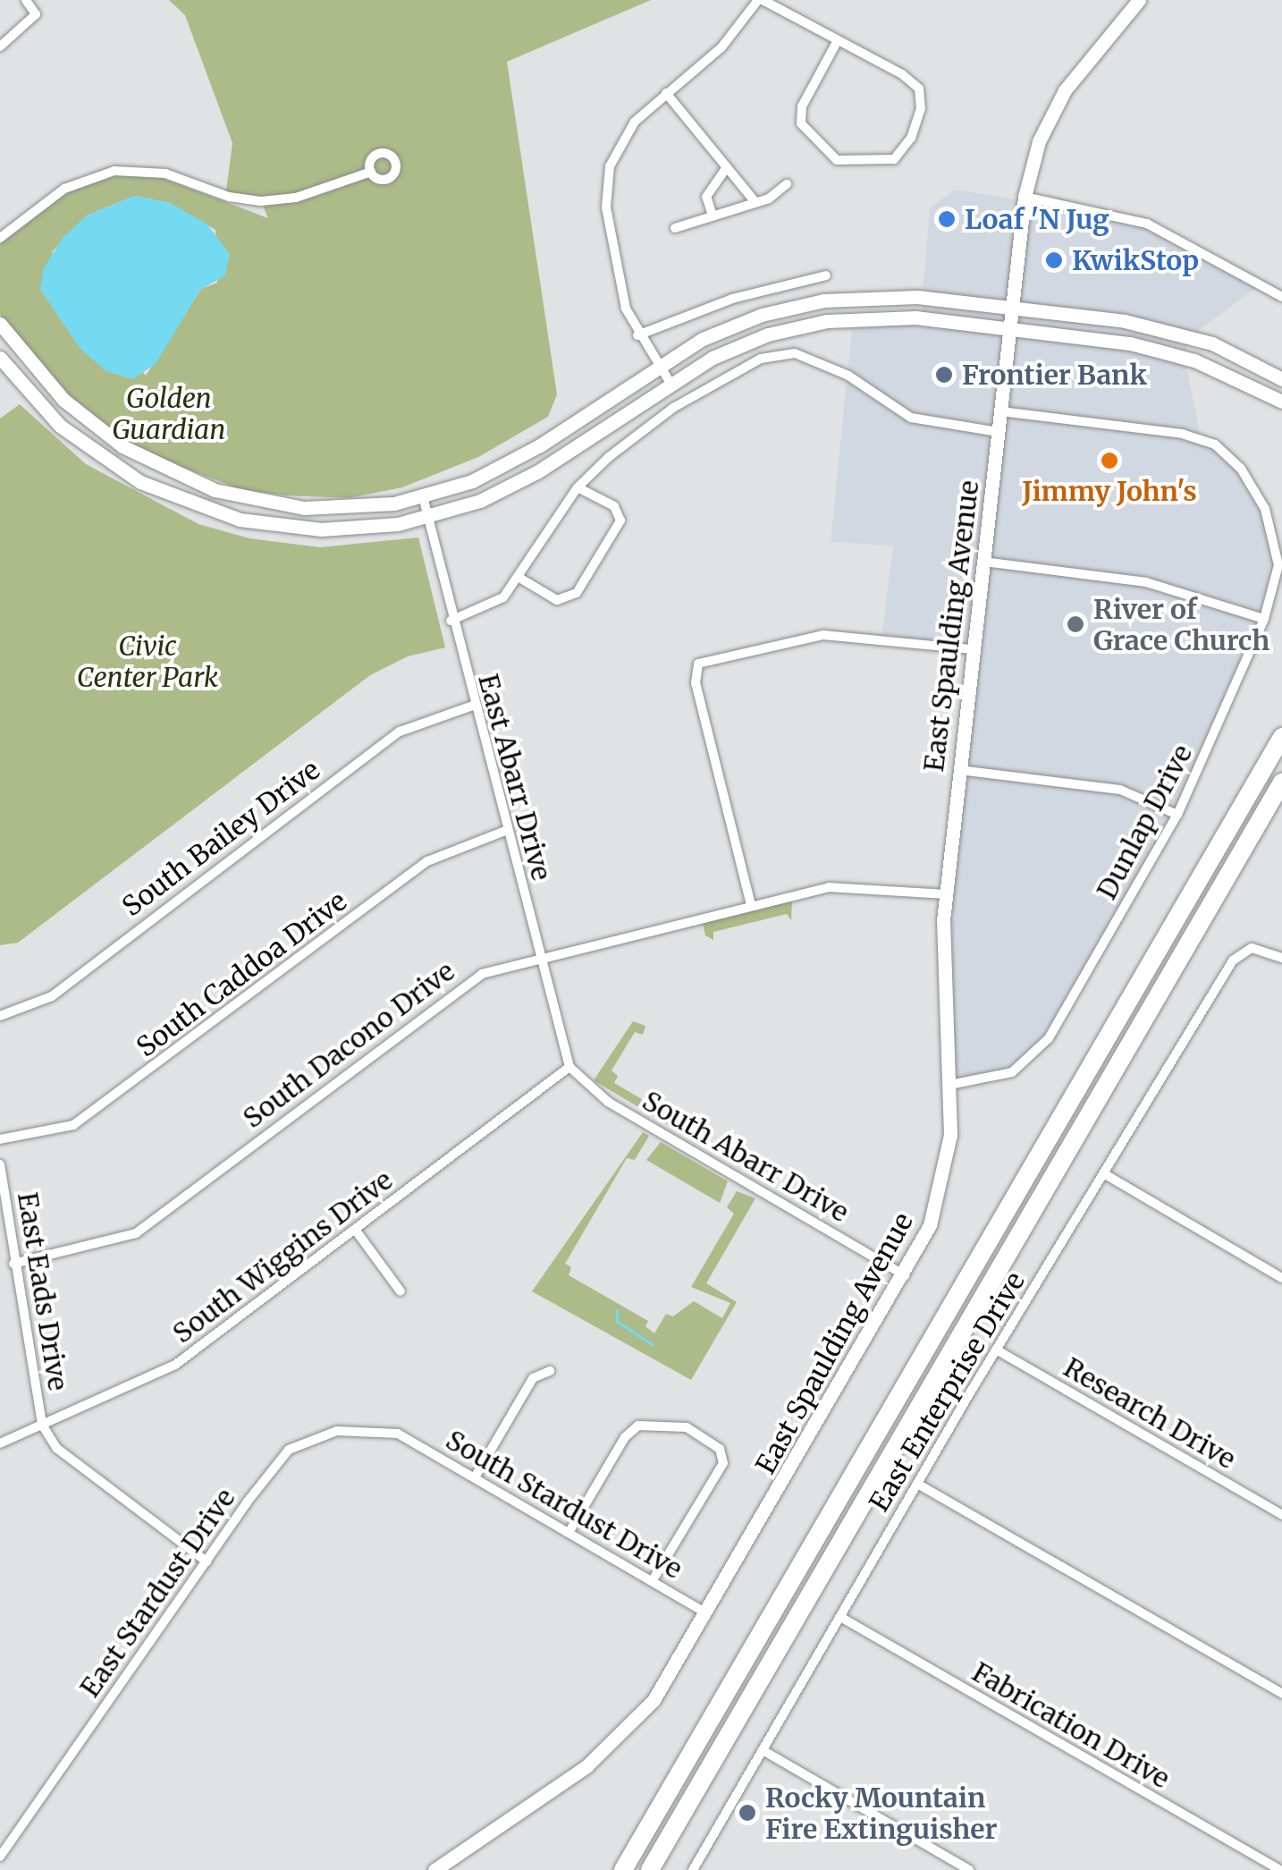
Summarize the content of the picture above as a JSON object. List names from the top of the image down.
{
  "streets": {
    "main road": ["East Spaulding Avenue"],
    "street": [
      "East Abarr Drive",
      "Dunlap Drive",
      "South Bailey Drive",
      "South Caddoa Drive",
      "South Dacono Drive",
      "South Abarr Drive",
      "South Wiggins Drive",
      "East Eads Drive",
      "East Enterprise Drive",
      "Research Drive",
      "South Stardust Drive",
      "East Stardust Drive",
      "Fabrication Drive"
    ]
  },
  "crossings": [
    ["East Spaulding Avenue", "Dunlap Drive"],
    ["East Spaulding Avenue", "South Dacono Drive"],
    ["East Spaulding Avenue", "South Abarr Drive"],
    ["East Spaulding Avenue", "South Stardust Drive"],
    ["East Abarr Drive", "South Bailey Drive"],
    ["East Abarr Drive", "South Caddoa Drive"],
    ["East Abarr Drive", "South Dacono Drive"],
    ["East Abarr Drive", "South Abarr Drive"],
    ["East Abarr Drive", "South Wiggins Drive"],
    ["South Dacono Drive", "East Eads Drive"],
    ["South Abarr Drive", "South Wiggins Drive"],
    ["South Wiggins Drive", "East Eads Drive"],
    ["East Enterprise Drive", "Research Drive"],
    ["East Enterprise Drive", "Fabrication Drive"],
    ["South Stardust Drive", "East Stardust Drive"]
  ],
  "parks": ["Golden Guardian", "Civic Center Park"],
  "places": [
    "Loaf 'N Jug",
    "KwikStop",
    "Frontier Bank",
    "Jimmy John's",
    "River of Grace Church",
    "Rocky Mountain Fire Extinguisher"
  ]
}
